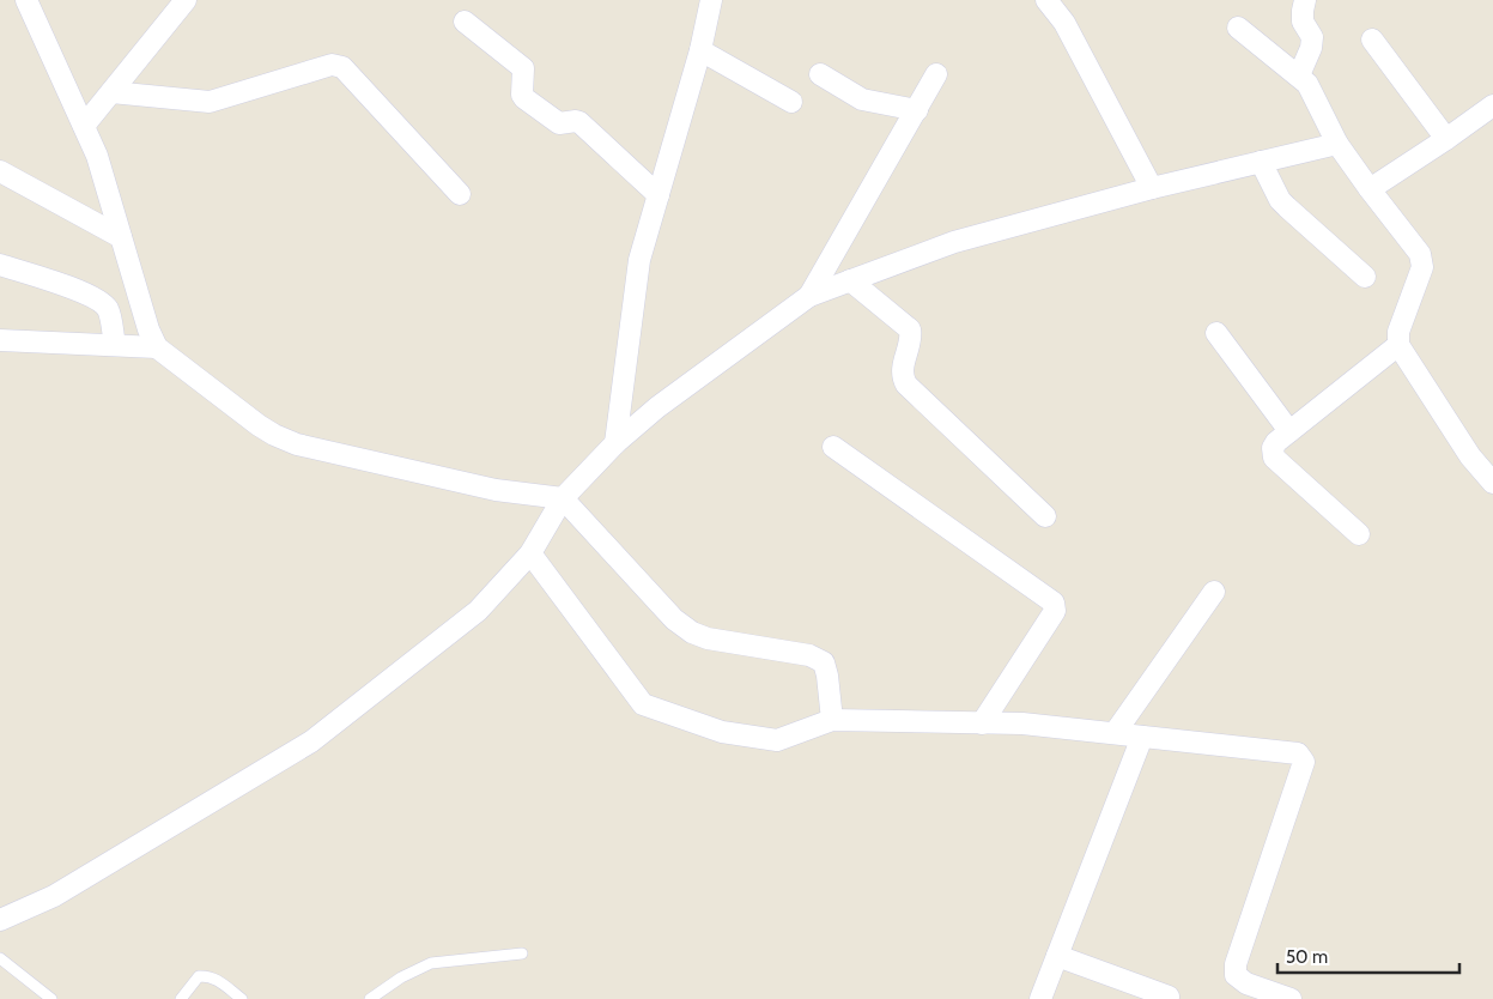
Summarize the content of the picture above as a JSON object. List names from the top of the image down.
{
  "scale_bar": "50 m"
}
